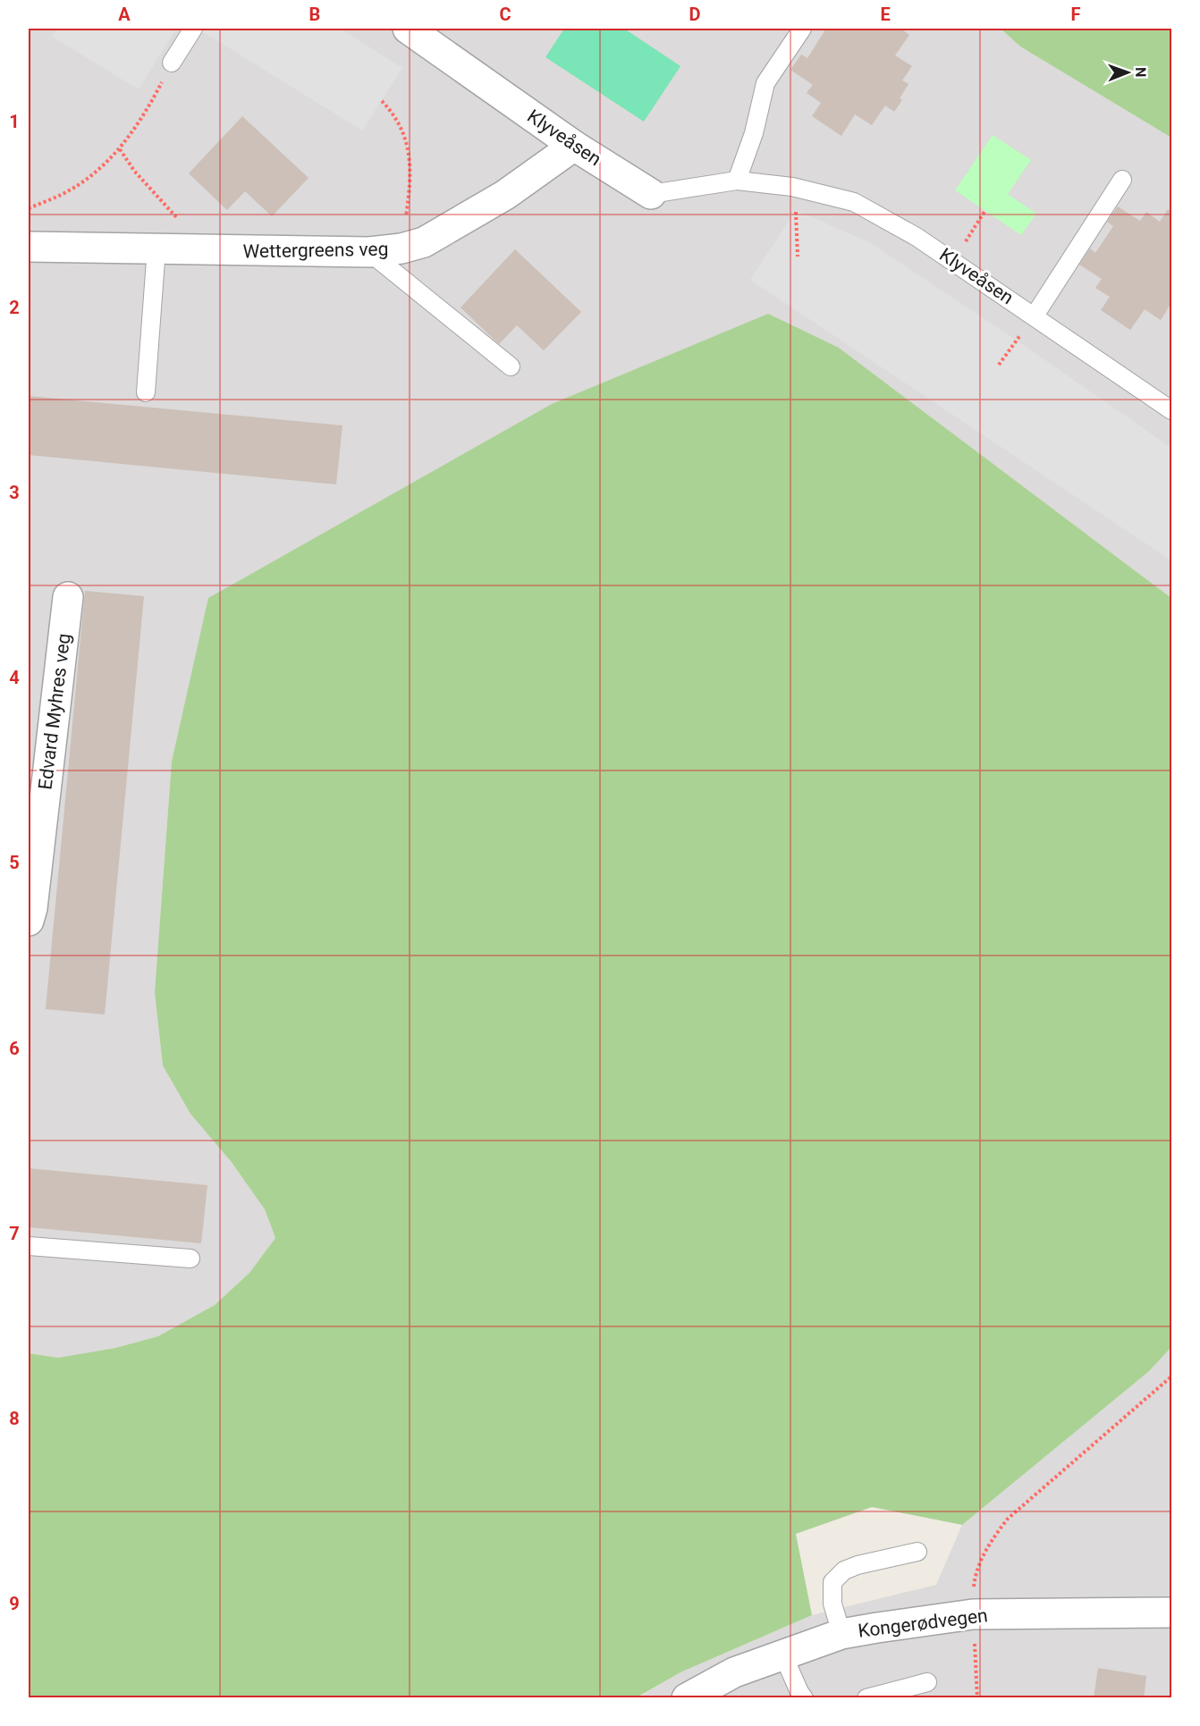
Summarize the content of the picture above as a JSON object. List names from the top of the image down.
{
  "streets": {
    "street": [
      "Klyveåsen",
      "Wettergreens veg",
      "Edvard Myhres veg",
      "Kongerødvegen"
    ]
  },
  "crossings": [
    ["Klyveåsen", "Wettergreens veg"]
  ],
  "north": "right",
  "grid": {
    "columns": [
      "A",
      "B",
      "C",
      "D",
      "E",
      "F"
    ],
    "rows": [
      "1",
      "2",
      "3",
      "4",
      "5",
      "6",
      "7",
      "8",
      "9"
    ]
  }
}
